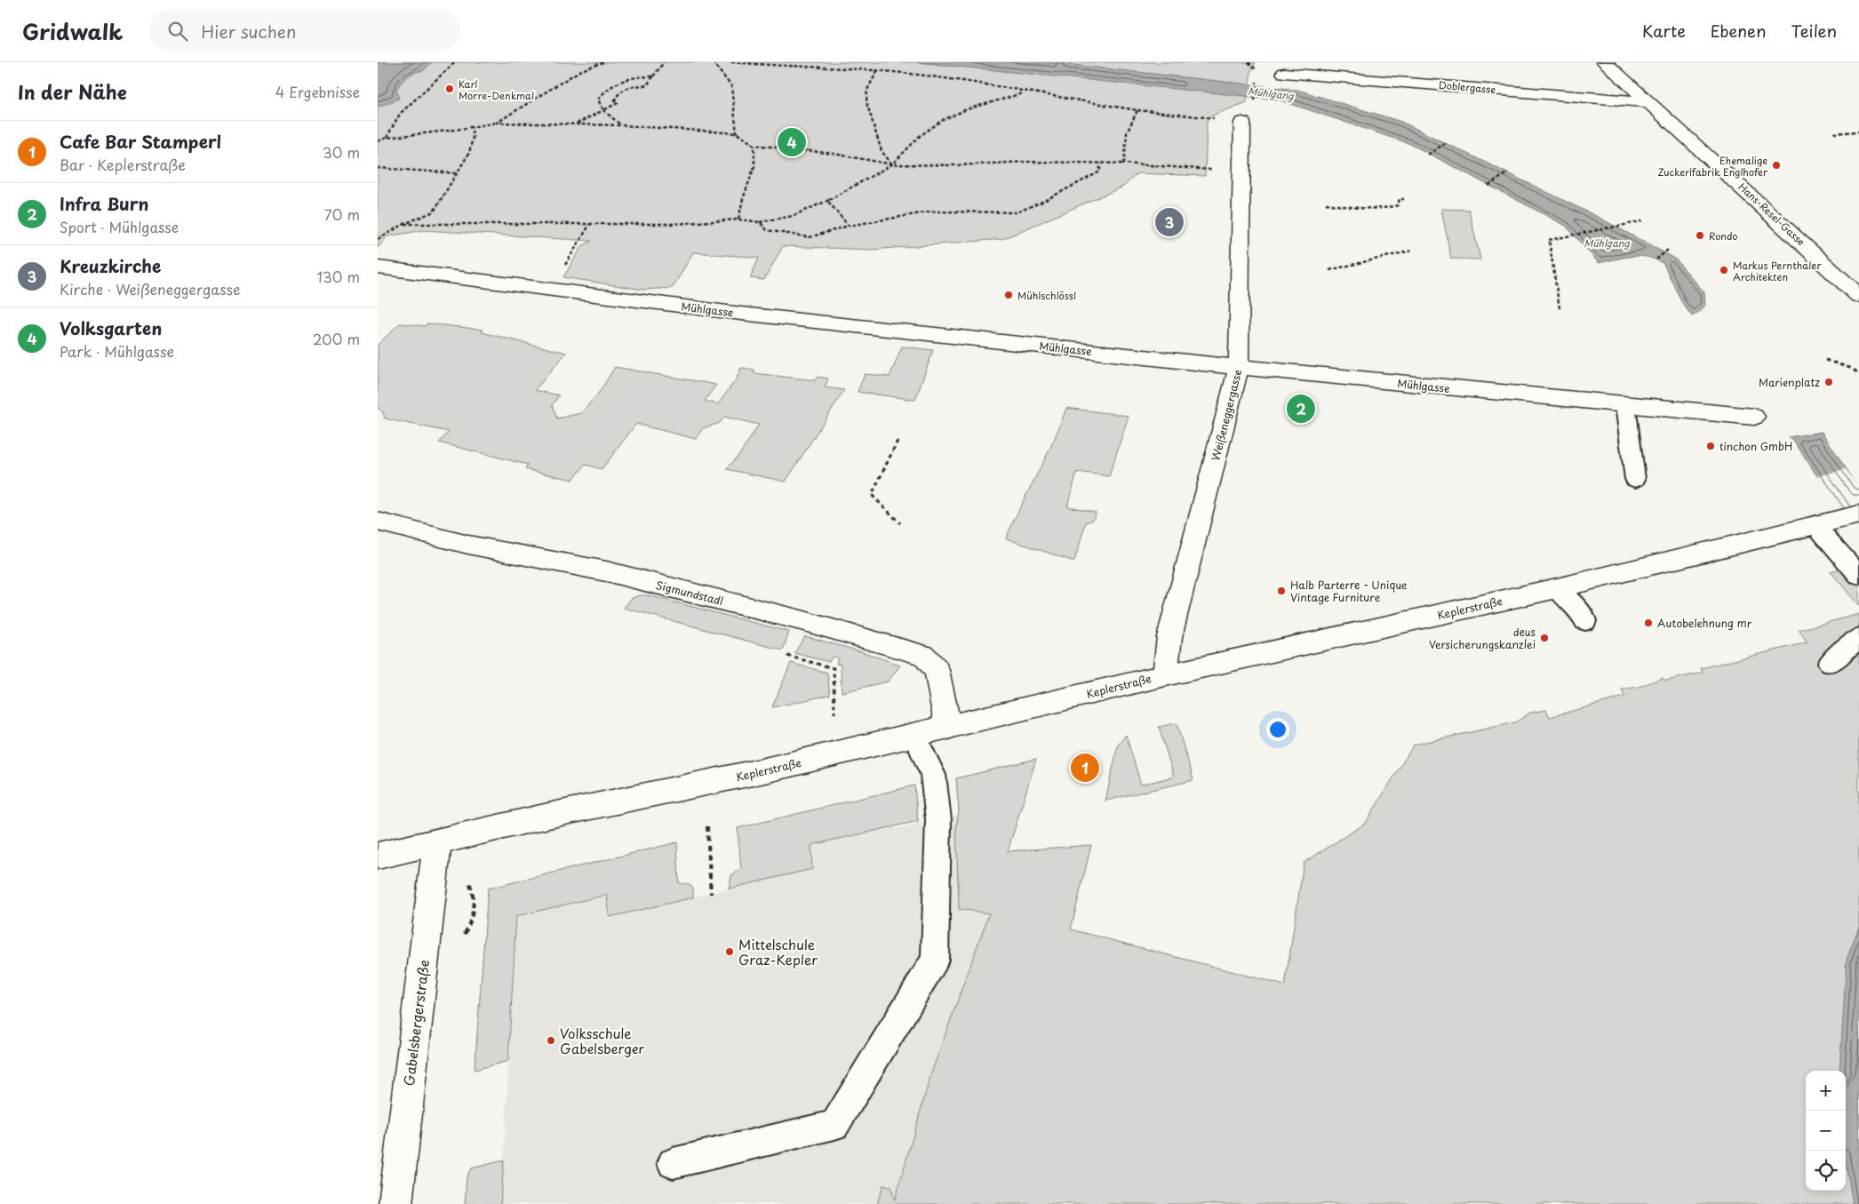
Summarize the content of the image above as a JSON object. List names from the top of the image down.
{
  "streets": {
    "street": [
      "Doblergasse",
      "Hans-Resel-Gasse",
      "Mühlgasse",
      "Weißeneggergasse",
      "Sigmundstadl",
      "Keplerstraße",
      "Gabelsbergerstraße"
    ]
  },
  "crossings": [
    ["Doblergasse", "Hans-Resel-Gasse"],
    ["Mühlgasse", "Weißeneggergasse"],
    ["Weißeneggergasse", "Keplerstraße"],
    ["Sigmundstadl", "Keplerstraße"],
    ["Keplerstraße", "Gabelsbergerstraße"]
  ],
  "water": ["Mühlgang"],
  "places": [
    "Karl Morre-Denkmal",
    "Ehemalige Zuckerlfabrik Englhofer",
    "Rondo",
    "Markus Pernthaler Architekten",
    "Mühlschlössl",
    "Marienplatz",
    "tinchon GmbH",
    "Halb Parterre - Unique Vintage Furniture",
    "Autobelehnung mr",
    "deus Versicherungskanzlei",
    "Mittelschule Graz-Kepler",
    "Volksschule Gabelsberger"
  ],
  "page": {
    "header": "Gridwalk",
    "search": "Hier suchen",
    "nav": ["Karte", "Ebenen", "Teilen"],
    "heading": ["In der Nähe", "4 Ergebnisse"],
    "list": [
      {
        "mark": "1",
        "name": "Cafe Bar Stamperl",
        "note": "Bar · Keplerstraße",
        "value": "30 m"
      },
      {
        "mark": "2",
        "name": "Infra Burn",
        "note": "Sport · Mühlgasse",
        "value": "70 m"
      },
      {
        "mark": "3",
        "name": "Kreuzkirche",
        "note": "Kirche · Weißeneggergasse",
        "value": "130 m"
      },
      {
        "mark": "4",
        "name": "Volksgarten",
        "note": "Park · Mühlgasse",
        "value": "200 m"
      }
    ],
    "pins": [
      "4",
      "3",
      "2",
      "1"
    ],
    "map_buttons": ["+", "−"]
  }
}
